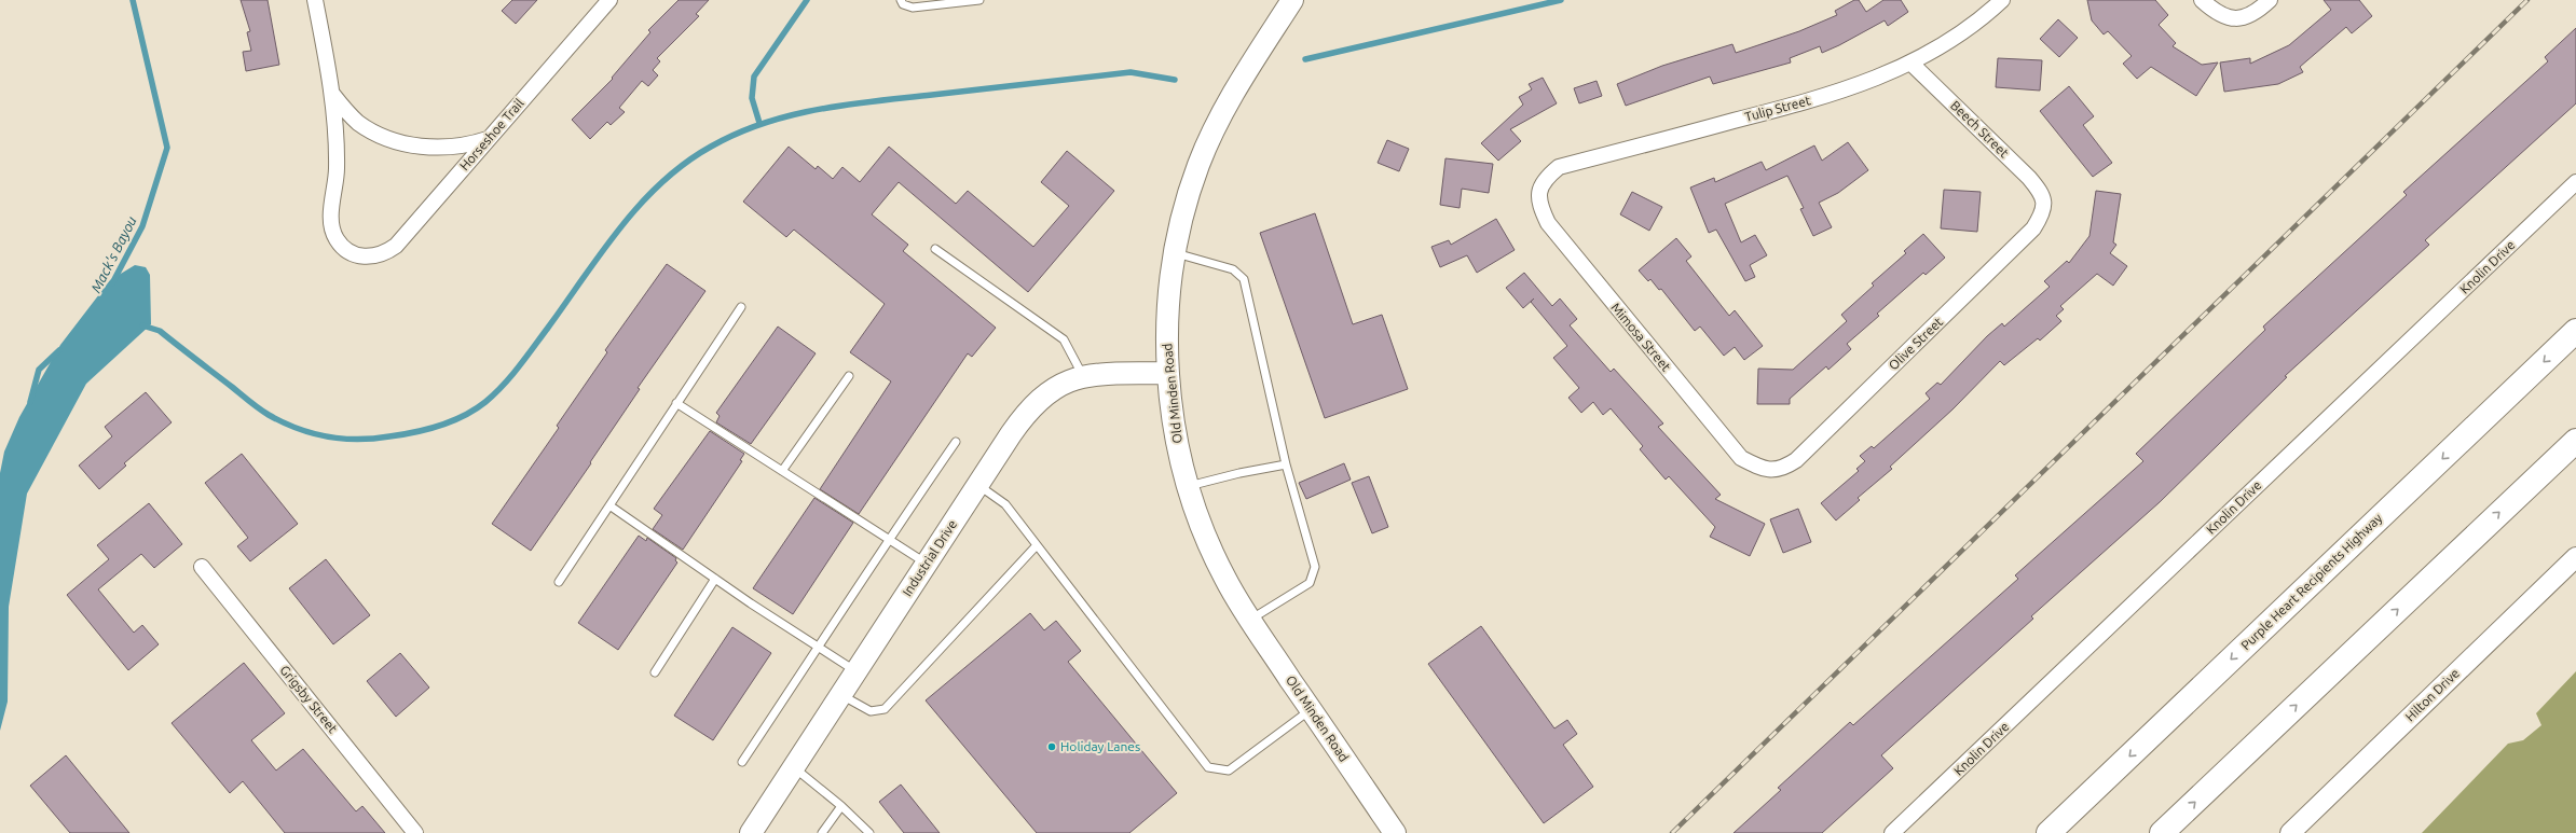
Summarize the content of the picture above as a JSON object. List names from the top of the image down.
{
  "streets": {
    "highway": ["Purple Heart Recipients Highway"],
    "main road": ["Old Minden Road", "Industrial Drive"],
    "street": [
      "Tulip Street",
      "Beech Street",
      "Horseshoe Trail",
      "Knolin Drive",
      "Mimosa Street",
      "Olive Street",
      "Hilton Drive",
      "Grigsby Street"
    ]
  },
  "crossings": [
    ["Tulip Street", "Beech Street"],
    ["Tulip Street", "Mimosa Street"],
    ["Beech Street", "Olive Street"],
    ["Mimosa Street", "Olive Street"],
    ["Old Minden Road", "Industrial Drive"]
  ],
  "water": ["Mack's Bayou"],
  "places": ["Holiday Lanes"]
}
